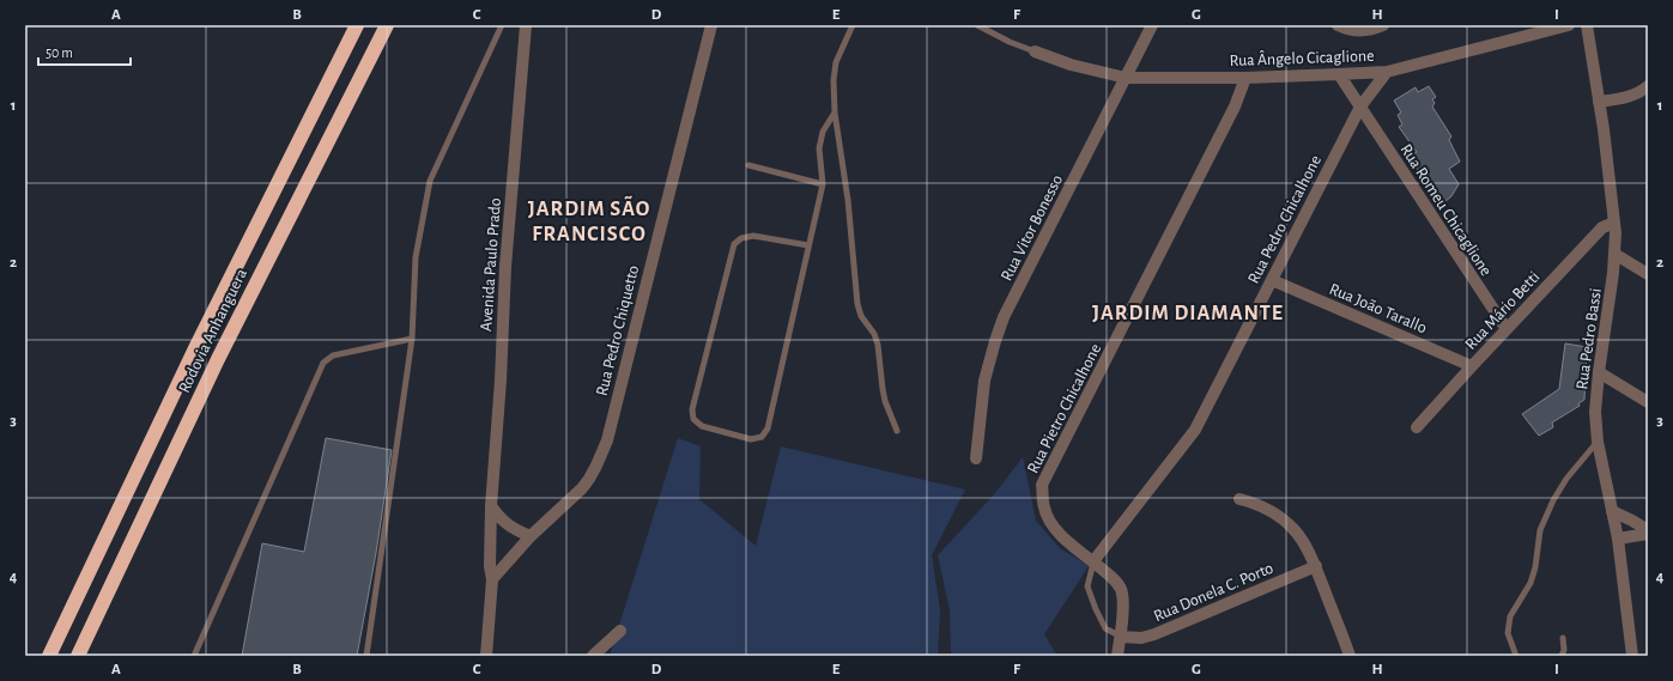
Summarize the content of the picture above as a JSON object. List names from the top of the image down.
{
  "streets": {
    "highway": ["Rodovia Anhanguera"],
    "street": [
      "Rua Ângelo Cicaglione",
      "Rua Romeu Chicaglione",
      "Rua Pedro Chicalhone",
      "Rua Vitor Bonesso",
      "Avenida Paulo Prado",
      "Rua João Tarallo",
      "Rua Mário Betti",
      "Rua Pedro Chiquetto",
      "Rua Pedro Bassi",
      "Rua Pietro Chicalhone",
      "Rua Donela C. Porto"
    ]
  },
  "crossings": [
    ["Rua Ângelo Cicaglione", "Rua Romeu Chicaglione"],
    ["Rua Ângelo Cicaglione", "Rua Pedro Chicalhone"],
    ["Rua Ângelo Cicaglione", "Rua Vitor Bonesso"],
    ["Rua Ângelo Cicaglione", "Rua Pietro Chicalhone"],
    ["Rua Romeu Chicaglione", "Rua Pedro Chicalhone"],
    ["Rua Romeu Chicaglione", "Rua Mário Betti"],
    ["Rua Pedro Chicalhone", "Rua João Tarallo"],
    ["Rua Pedro Chicalhone", "Rua Pietro Chicalhone"],
    ["Avenida Paulo Prado", "Rua Pedro Chiquetto"],
    ["Rua João Tarallo", "Rua Mário Betti"],
    ["Rua Mário Betti", "Rua Pedro Bassi"],
    ["Rua Pietro Chicalhone", "Rua Donela C. Porto"]
  ],
  "districts": ["JARDIM SÃO FRANCISCO", "JARDIM DIAMANTE"],
  "scale_bar": "50 m",
  "grid": {
    "columns": [
      "A",
      "B",
      "C",
      "D",
      "E",
      "F",
      "G",
      "H",
      "I"
    ],
    "rows": [
      "1",
      "2",
      "3",
      "4"
    ]
  }
}
